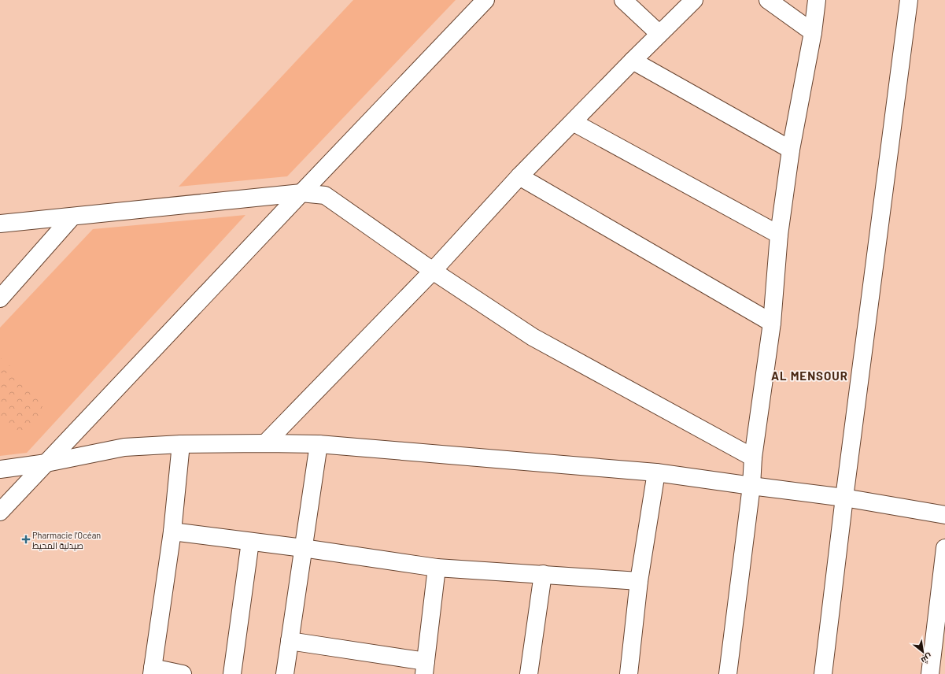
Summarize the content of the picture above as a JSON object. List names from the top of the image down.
{
  "districts": ["AL MENSOUR"],
  "places": {
    "health": ["Pharmacie l'Océan صيدلية المحيط"]
  },
  "north": "bottom right"
}
